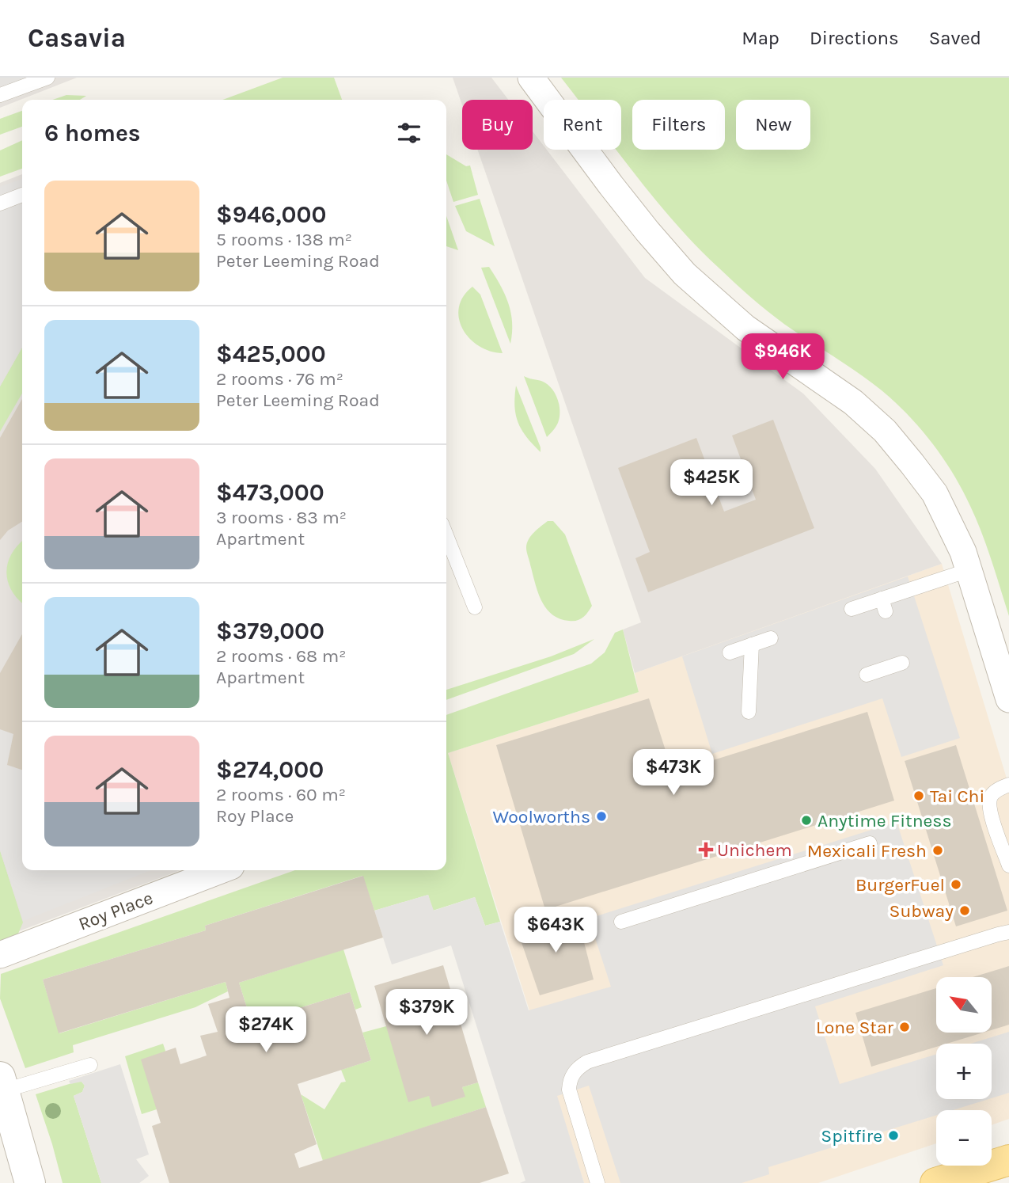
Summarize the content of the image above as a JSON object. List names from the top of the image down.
{
  "streets": {
    "street": ["Roy Place"]
  },
  "places": {
    "other": [
      "Tai Chi",
      "Woolworths",
      "Anytime Fitness",
      "Mexicali Fresh",
      "BurgerFuel",
      "Subway",
      "Lone Star",
      "Spitfire"
    ],
    "health": ["Unichem"]
  },
  "north": "top left",
  "page": {
    "header": "Casavia",
    "nav": ["Map", "Directions", "Saved"],
    "chip": [
      "Buy",
      "Rent",
      "Filters",
      "New"
    ],
    "heading": "6 homes",
    "list": [
      {
        "name": "$946,000",
        "note": "5 rooms · 138 m² · Peter Leeming Road"
      },
      {
        "name": "$425,000",
        "note": "2 rooms · 76 m² · Peter Leeming Road"
      },
      {
        "name": "$473,000",
        "note": "3 rooms · 83 m² · Apartment"
      },
      {
        "name": "$379,000",
        "note": "2 rooms · 68 m² · Apartment"
      },
      {
        "name": "$274,000",
        "note": "2 rooms · 60 m² · Roy Place"
      }
    ],
    "price": [
      "$946K",
      "$425K",
      "$473K",
      "$643K",
      "$379K",
      "$274K"
    ],
    "map_buttons": ["+", "−"]
  }
}
